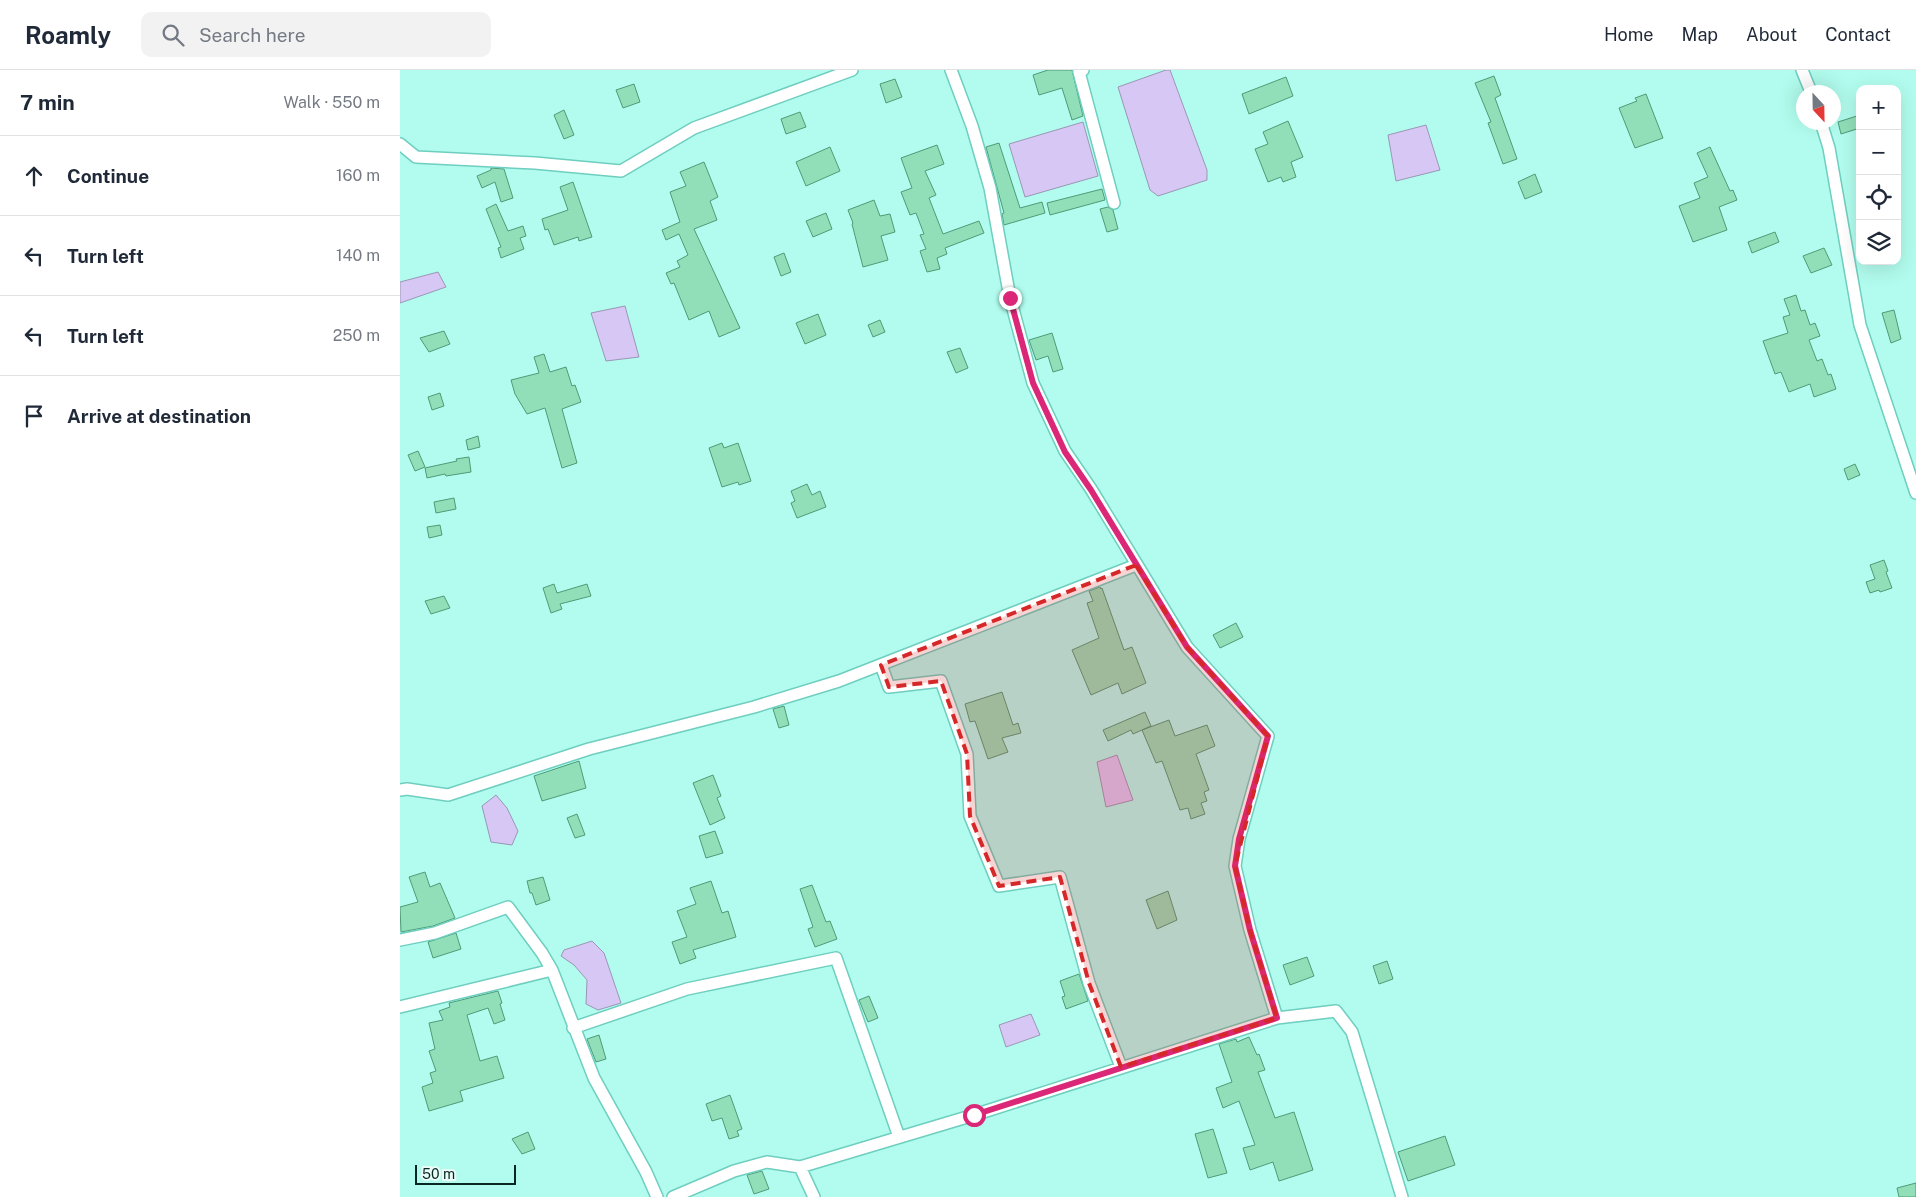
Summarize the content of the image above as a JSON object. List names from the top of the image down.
{
  "scale_bar": "50 m",
  "north": "bottom",
  "page": {
    "header": "Roamly",
    "search": "Search here",
    "nav": [
      "Home",
      "Map",
      "About",
      "Contact"
    ],
    "heading": ["7 min", "Walk · 550 m"],
    "map_buttons": ["+", "−"],
    "list": [
      ["Continue", "160 m"],
      ["Turn left", "140 m"],
      ["Turn left", "250 m"],
      "Arrive at destination"
    ],
    "scale": "50 m"
  }
}
